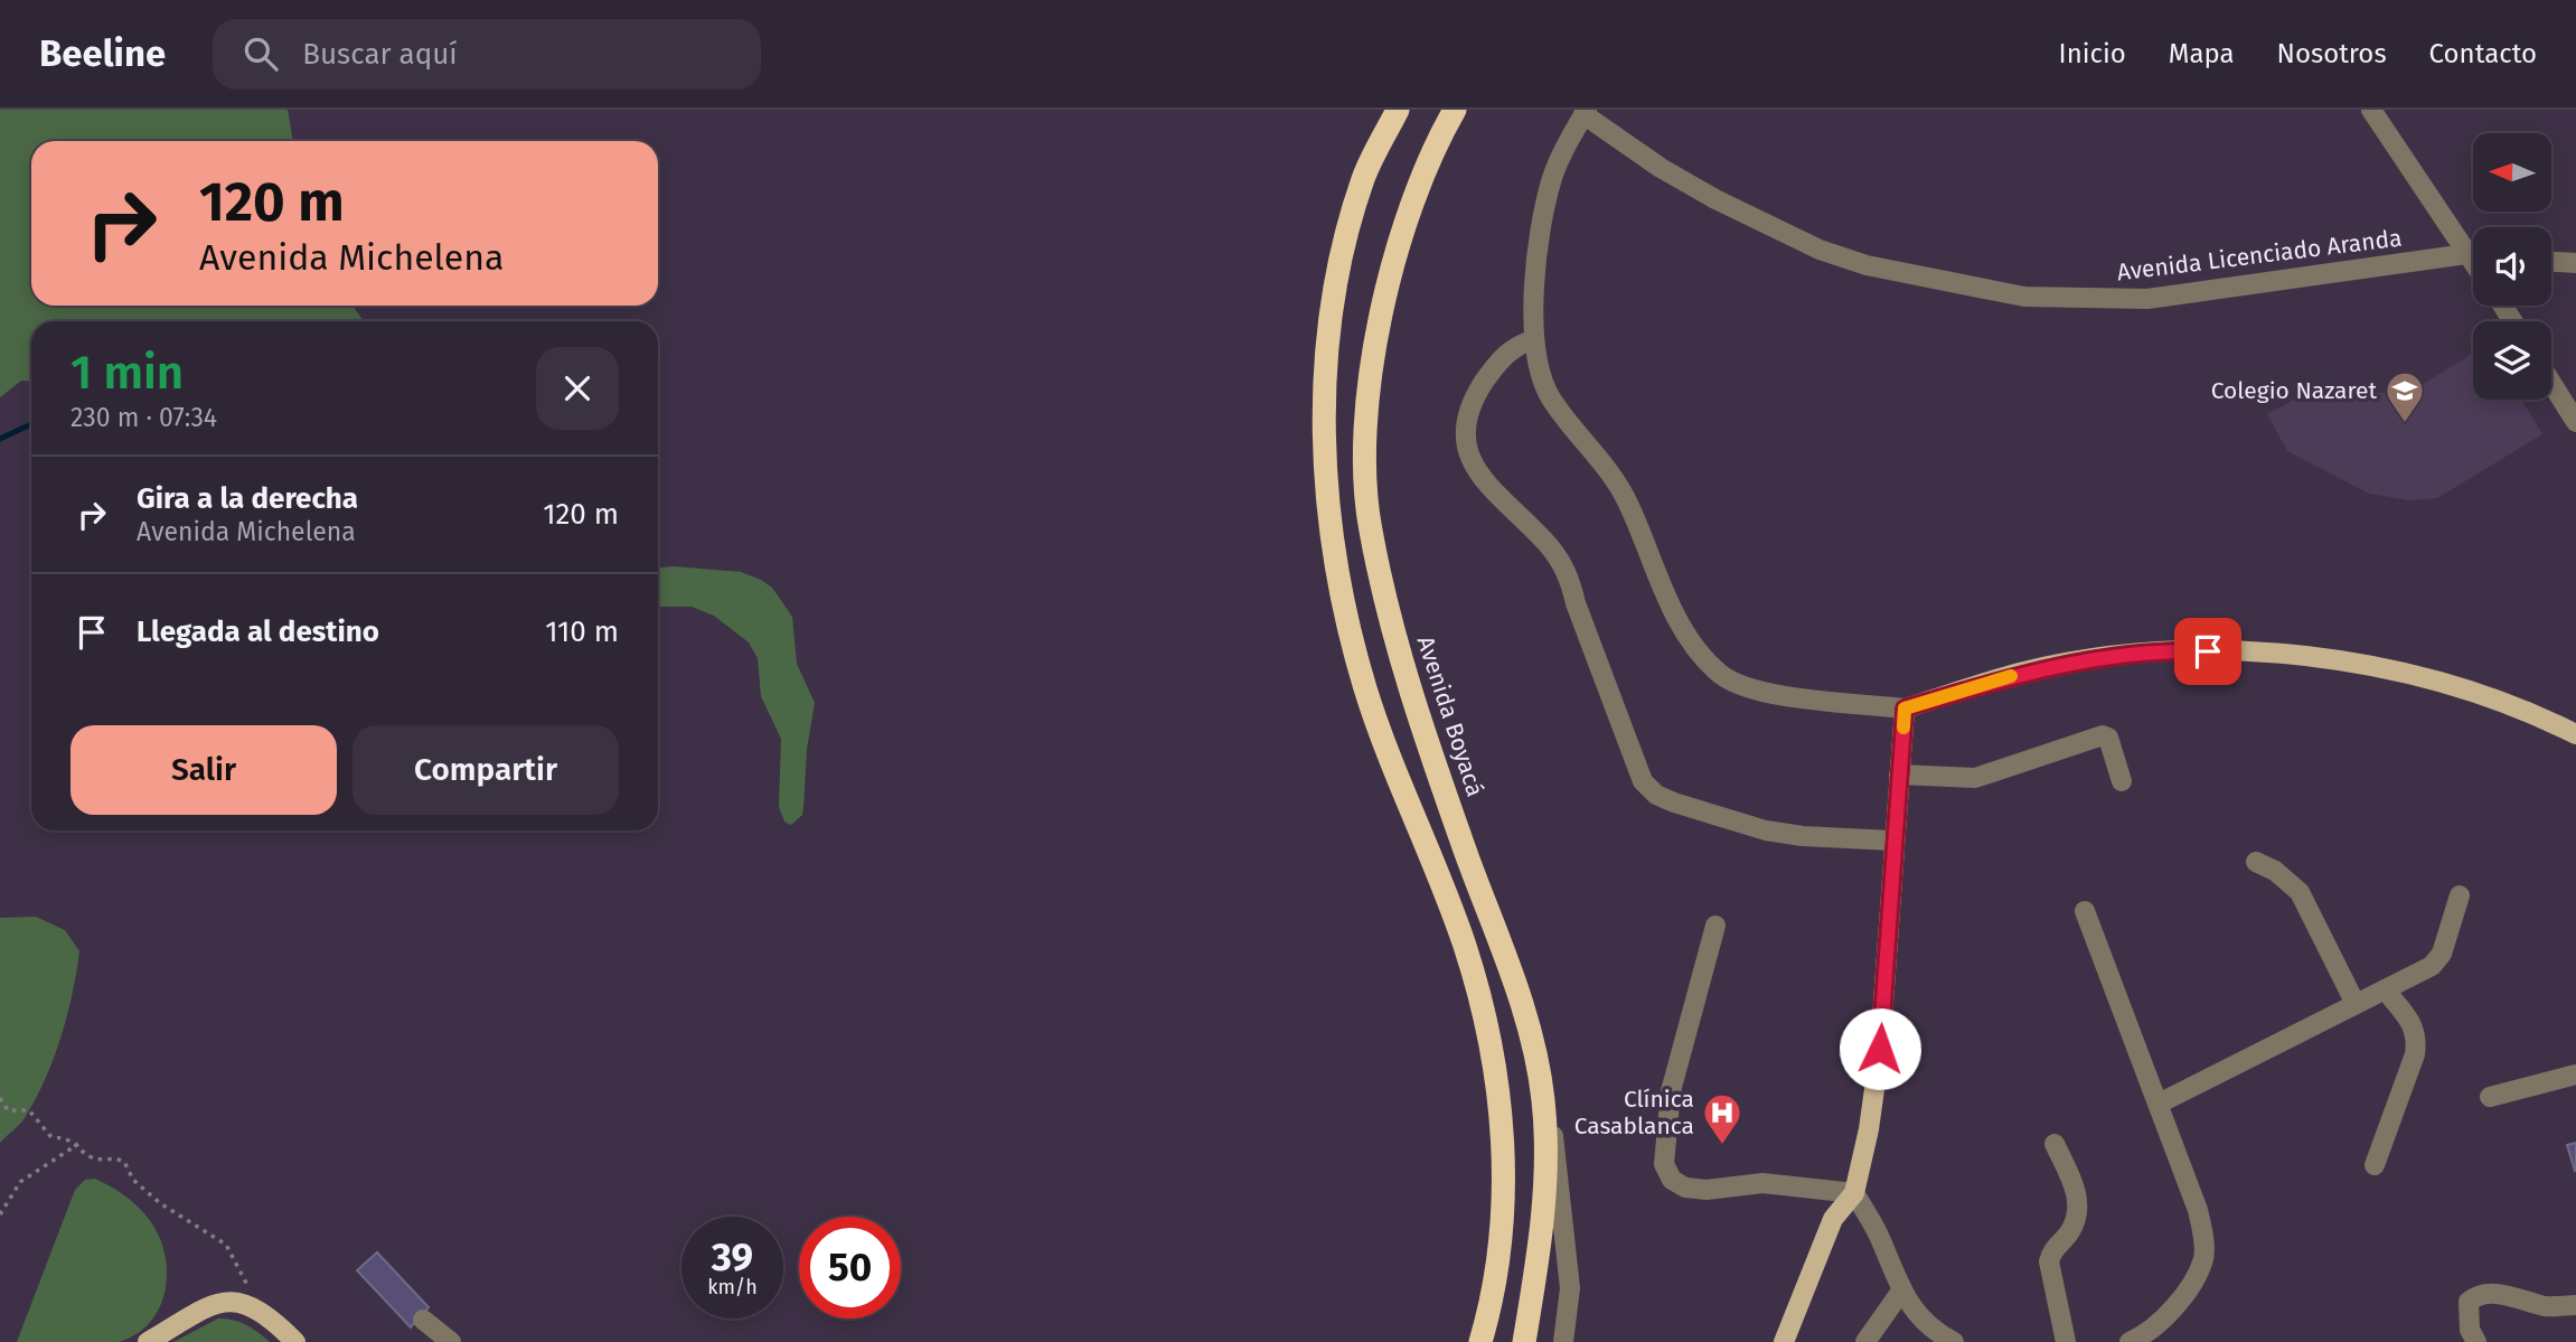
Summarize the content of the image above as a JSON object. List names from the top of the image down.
{
  "streets": {
    "highway": ["Avenida Boyacá"],
    "street": ["Avenida Licenciado Aranda"]
  },
  "places": {
    "school or university": ["Colegio Nazaret"],
    "hospital": ["Clínica Casablanca"]
  },
  "north": "left",
  "page": {
    "header": "Beeline",
    "search": "Buscar aquí",
    "nav": [
      "Inicio",
      "Mapa",
      "Nosotros",
      "Contacto"
    ],
    "turn": ["120 m", "Avenida Michelena"],
    "heading": ["1 min", "230 m · 07:34"],
    "list": [
      {
        "name": "Gira a la derecha",
        "note": "Avenida Michelena",
        "value": "120 m"
      },
      {
        "name": "Llegada al destino",
        "value": "110 m"
      }
    ],
    "buttons": ["Salir", "Compartir"],
    "speed": "39 km/h",
    "limit": "50"
  }
}
